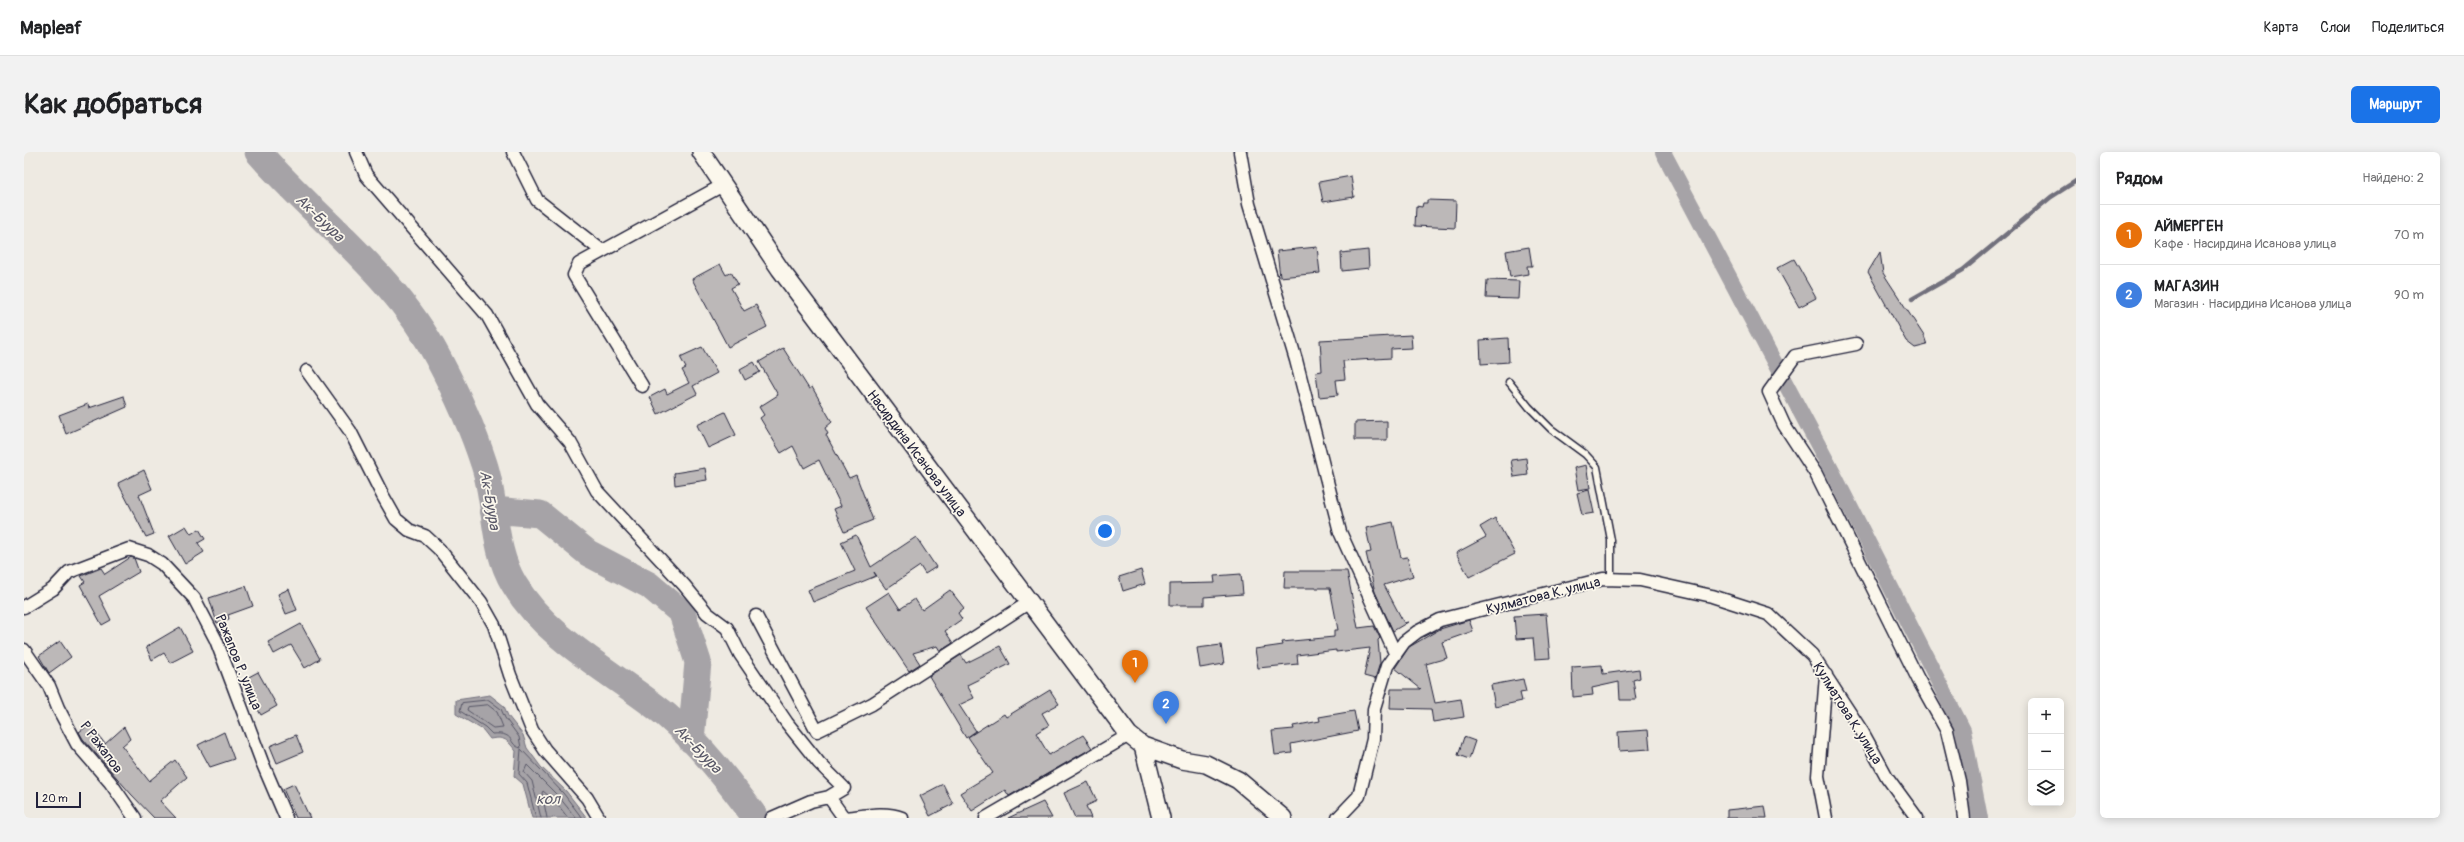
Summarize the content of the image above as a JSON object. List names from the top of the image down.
{
  "streets": {
    "main road": ["Насирдина Исанова улица"],
    "street": ["Кулматова К. улица", "Ражапов Р. улица", "Р Ражапов"]
  },
  "water": ["Ак-Буура", "кол"],
  "scale_bar": "20 m",
  "page": {
    "header": "Mapleaf",
    "nav": ["Карта", "Слои", "Поделиться"],
    "buttons": "Маршрут",
    "title": "Как добраться",
    "heading": ["Рядом", "Найдено: 2"],
    "list": [
      {
        "mark": "1",
        "name": "АЙМЕРГЕН",
        "note": "Кафе · Насирдина Исанова улица",
        "value": "70 m"
      },
      {
        "mark": "2",
        "name": "МАГАЗИН",
        "note": "Магазин · Насирдина Исанова улица",
        "value": "90 m"
      }
    ],
    "pins": ["1", "2"],
    "map_buttons": ["+", "−"],
    "scale": "20 m"
  }
}
